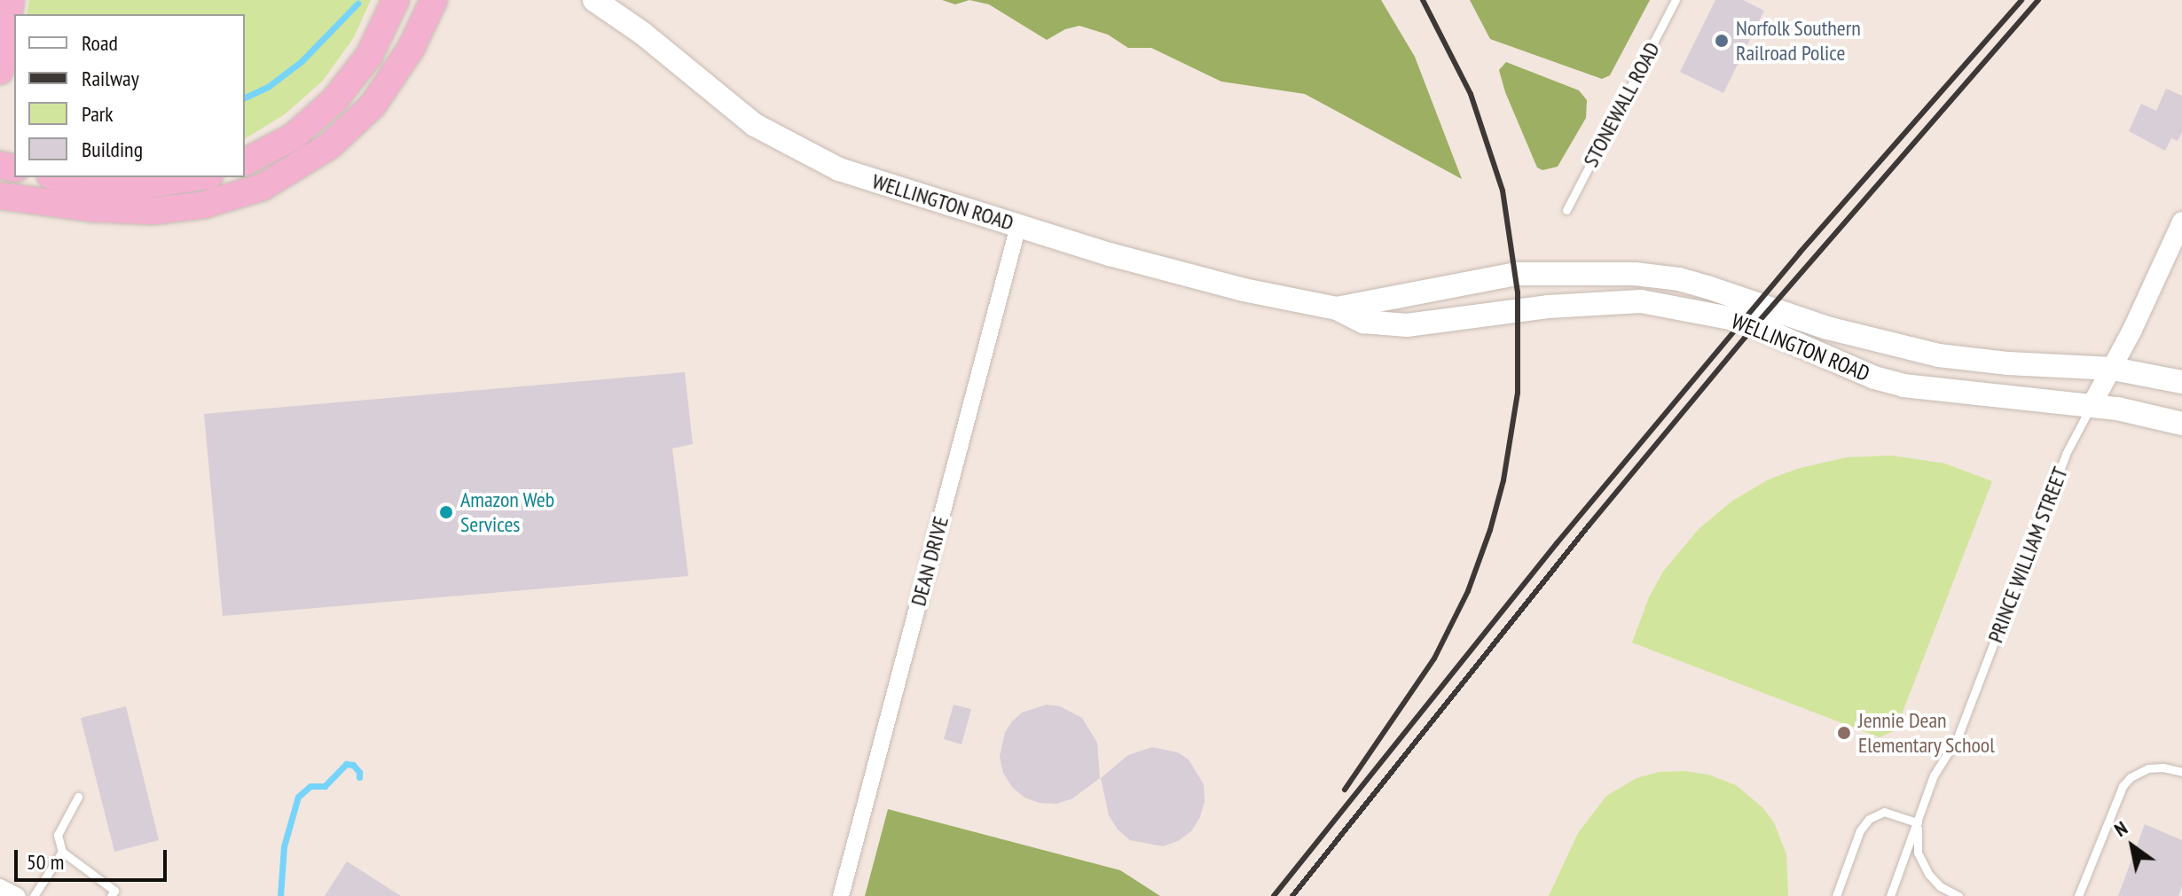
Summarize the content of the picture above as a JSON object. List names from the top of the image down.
{
  "streets": {
    "main road": ["WELLINGTON ROAD"],
    "street": ["PRINCE WILLIAM STREET", "DEAN DRIVE"],
    "lane": ["STONEWALL ROAD"]
  },
  "crossings": [
    ["WELLINGTON ROAD", "PRINCE WILLIAM STREET"],
    ["WELLINGTON ROAD", "DEAN DRIVE"]
  ],
  "places": ["Norfolk Southern Railroad Police", "Amazon Web Services", "Jennie Dean Elementary School"],
  "legend": [
    "Road",
    "Railway",
    "Park",
    "Building"
  ],
  "scale_bar": "50 m",
  "north": "top left"
}
